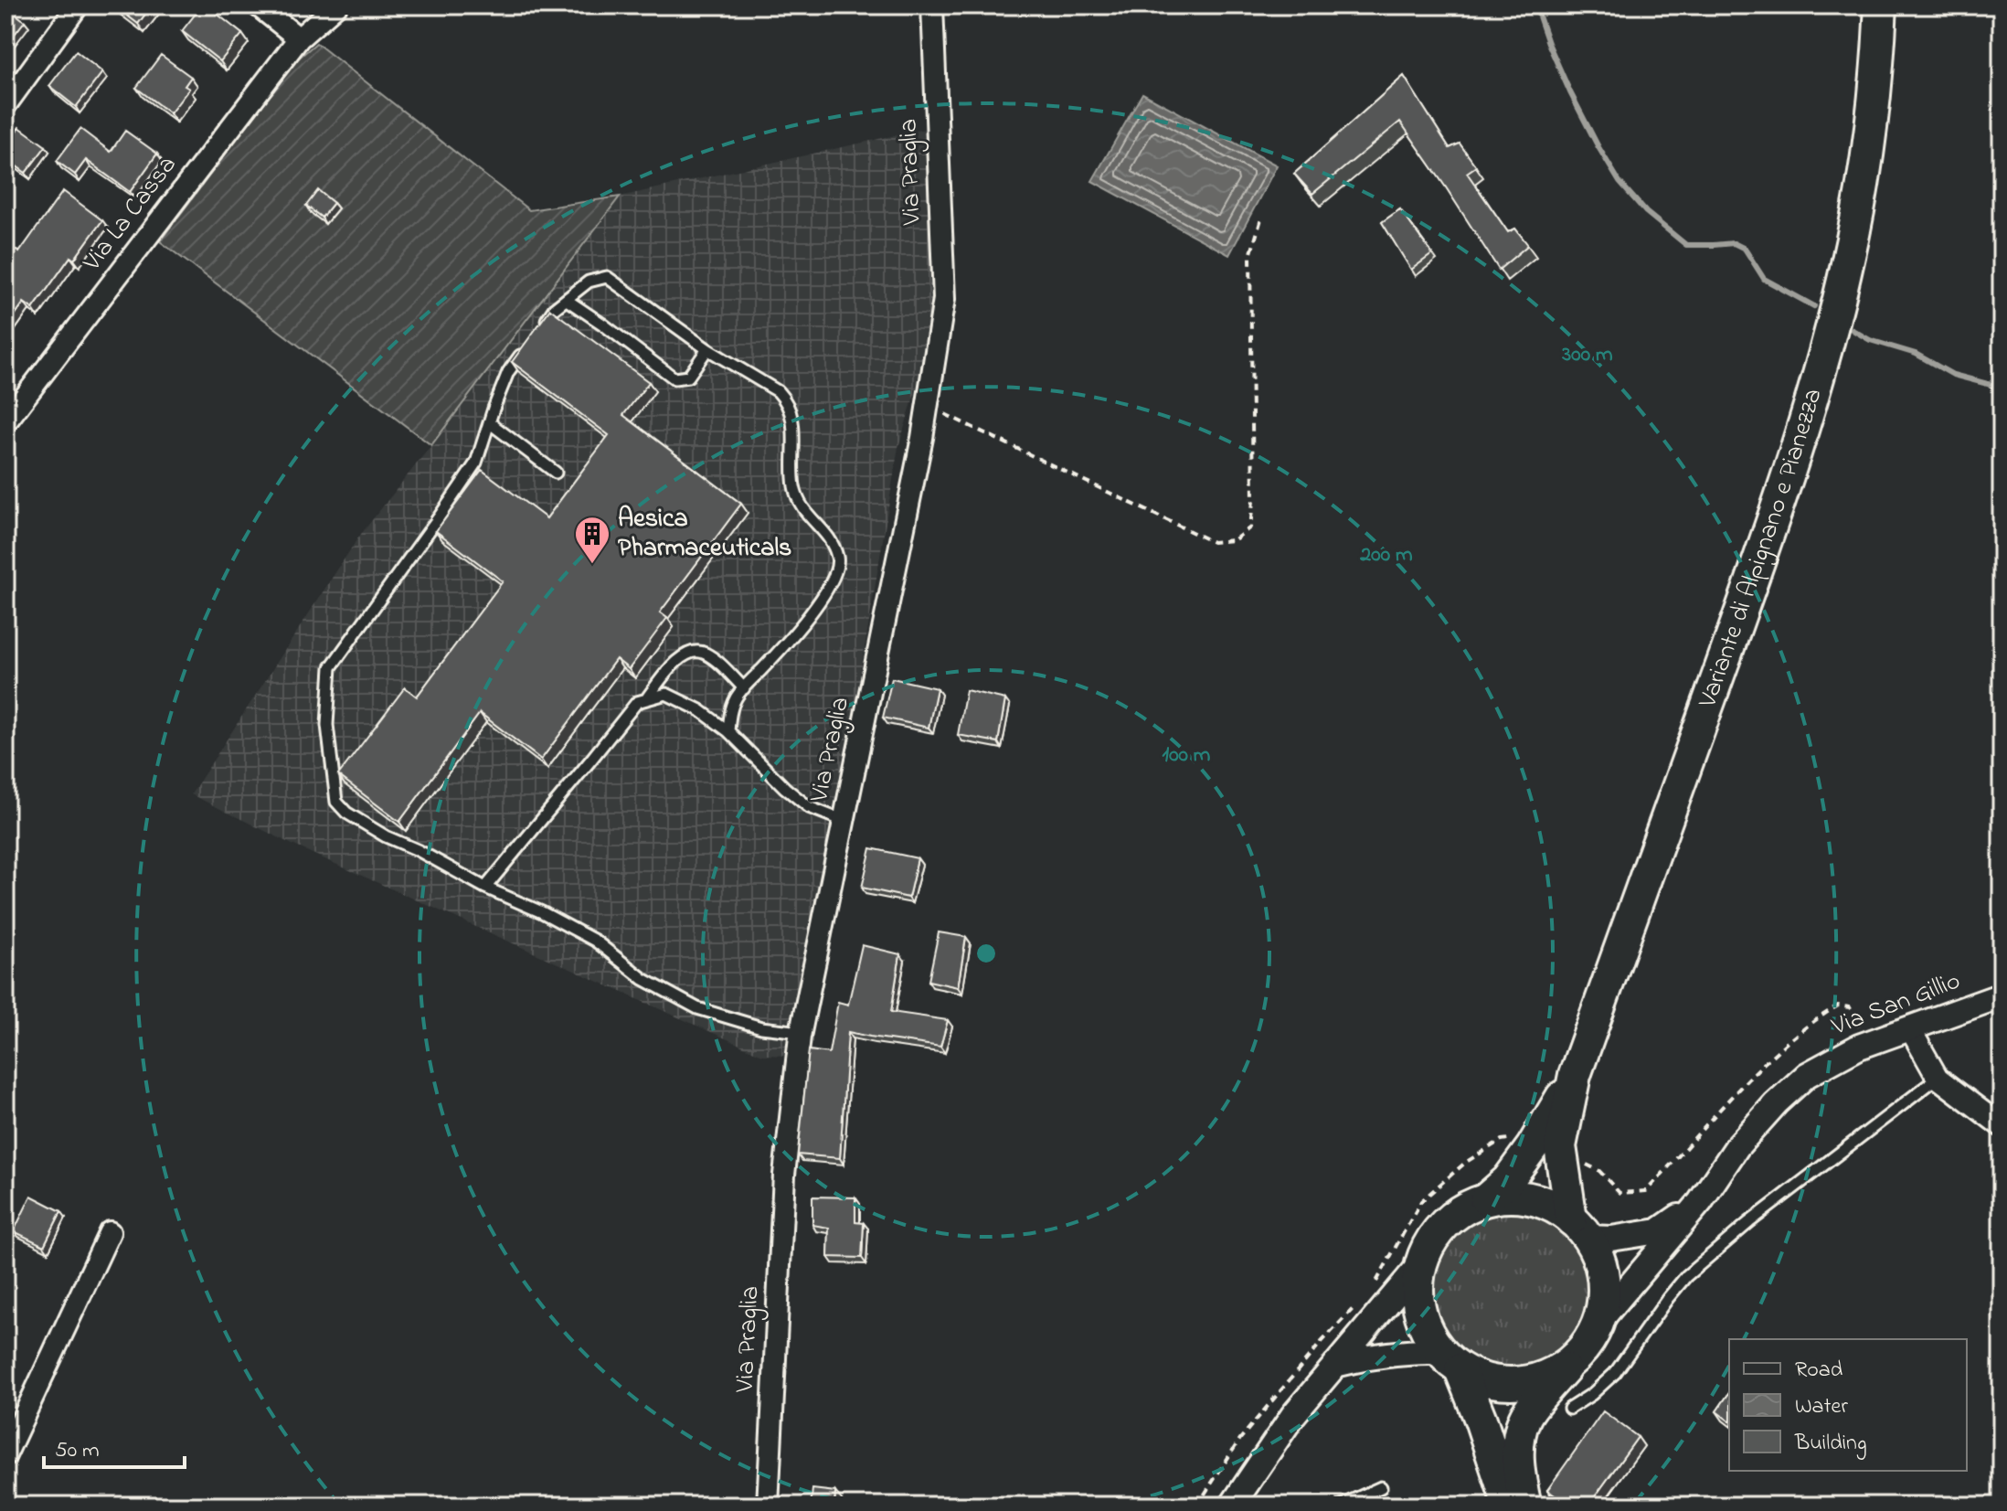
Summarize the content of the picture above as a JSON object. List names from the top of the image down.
{
  "streets": {
    "main road": ["Variante di Alpignano e Pianezza"],
    "street": ["Via Praglia", "Via La Cassa", "Via San Gillio"]
  },
  "crossings": [
    ["Variante di Alpignano e Pianezza", "Via San Gillio"]
  ],
  "places": {
    "building": ["Aesica Pharmaceuticals"]
  },
  "legend": ["Road", "Water", "Building"],
  "scale_bar": "50 m",
  "rings": ["300 m", "200 m", "100 m"]
}
